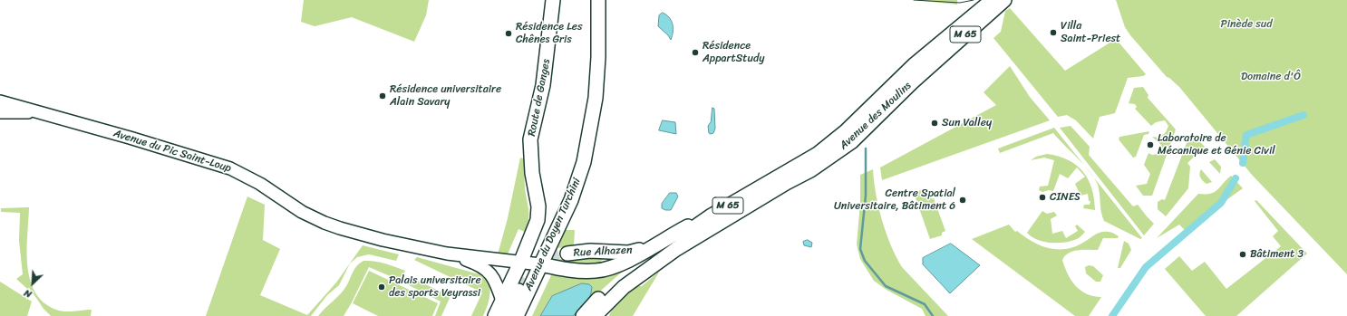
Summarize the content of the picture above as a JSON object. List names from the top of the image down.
{
  "streets": {
    "main road": [
      "M 65",
      "Route de Ganges",
      "Avenue des Moulins",
      "Avenue du Pic Saint-Loup",
      "Avenue du Doyen Turchini",
      "Rue Alhazen"
    ]
  },
  "crossings": [
    ["Route de Ganges", "Avenue du Pic Saint-Loup"],
    ["Avenue des Moulins", "Avenue du Pic Saint-Loup"],
    ["Avenue des Moulins", "Avenue du Doyen Turchini"],
    ["Avenue des Moulins", "Rue Alhazen"],
    ["Avenue du Pic Saint-Loup", "Avenue du Doyen Turchini"]
  ],
  "parks": ["Pinède sud", "Domaine d'Ô"],
  "places": [
    "Villa Saint-Priest",
    "Résidence Les Chênes Gris",
    "Résidence AppartStudy",
    "Résidence universitaire Alain Savary",
    "Sun Valley",
    "Laboratoire de Mécanique et Génie Civil",
    "CINES",
    "Centre Spatial Universitaire, Bâtiment 6",
    "Bâtiment 3",
    "Palais universitaire des sports Veyrassi"
  ],
  "north": "bottom left"
}
